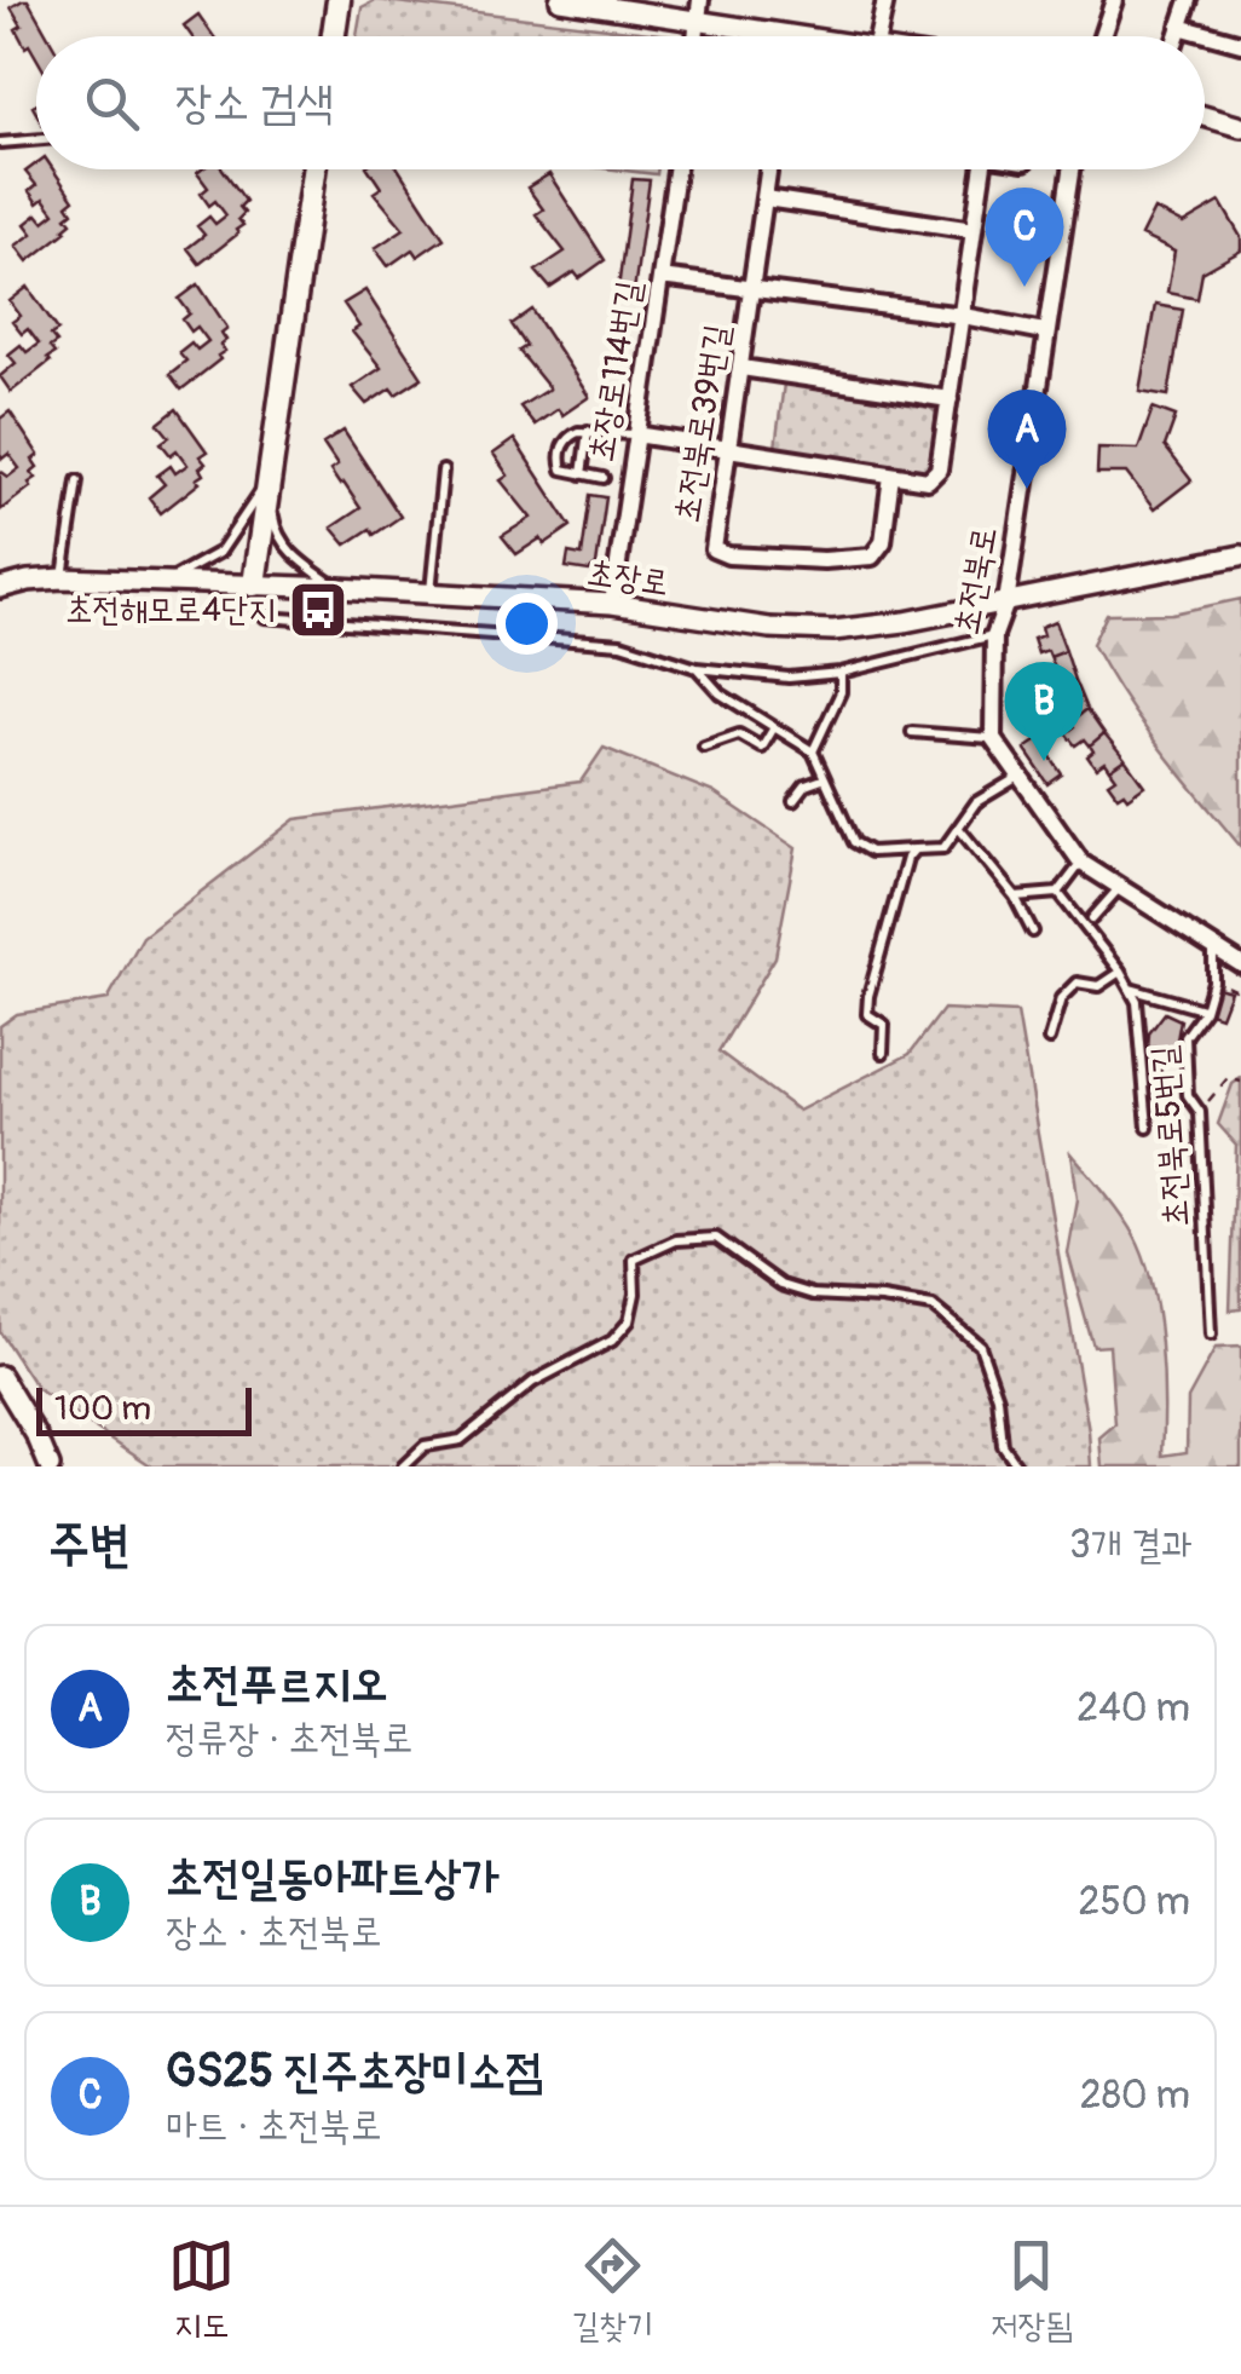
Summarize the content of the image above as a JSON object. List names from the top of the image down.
{
  "streets": {
    "street": [
      "초장로114번길",
      "초전북로39번길",
      "초장로",
      "초전북로"
    ],
    "lane": ["초전북로5번길"]
  },
  "crossings": [
    ["초장로114번길", "초전북로39번길"],
    ["초장로114번길", "초장로"],
    ["초전북로39번길", "초전북로"],
    ["초장로", "초전북로"]
  ],
  "places": {
    "bus stop": ["초전해모로4단지"]
  },
  "scale_bar": "100 m",
  "page": {
    "search": "장소 검색",
    "pins": ["C", "A", "B"],
    "scale": "100 m",
    "heading": ["주변", "3개 결과"],
    "list": [
      {
        "mark": "A",
        "name": "초전푸르지오",
        "note": "정류장 · 초전북로",
        "value": "240 m"
      },
      {
        "mark": "B",
        "name": "초전일동아파트상가",
        "note": "장소 · 초전북로",
        "value": "250 m"
      },
      {
        "mark": "C",
        "name": "GS25 진주초장미소점",
        "note": "마트 · 초전북로",
        "value": "280 m"
      }
    ],
    "nav": ["지도", "길찾기", "저장됨"]
  }
}
